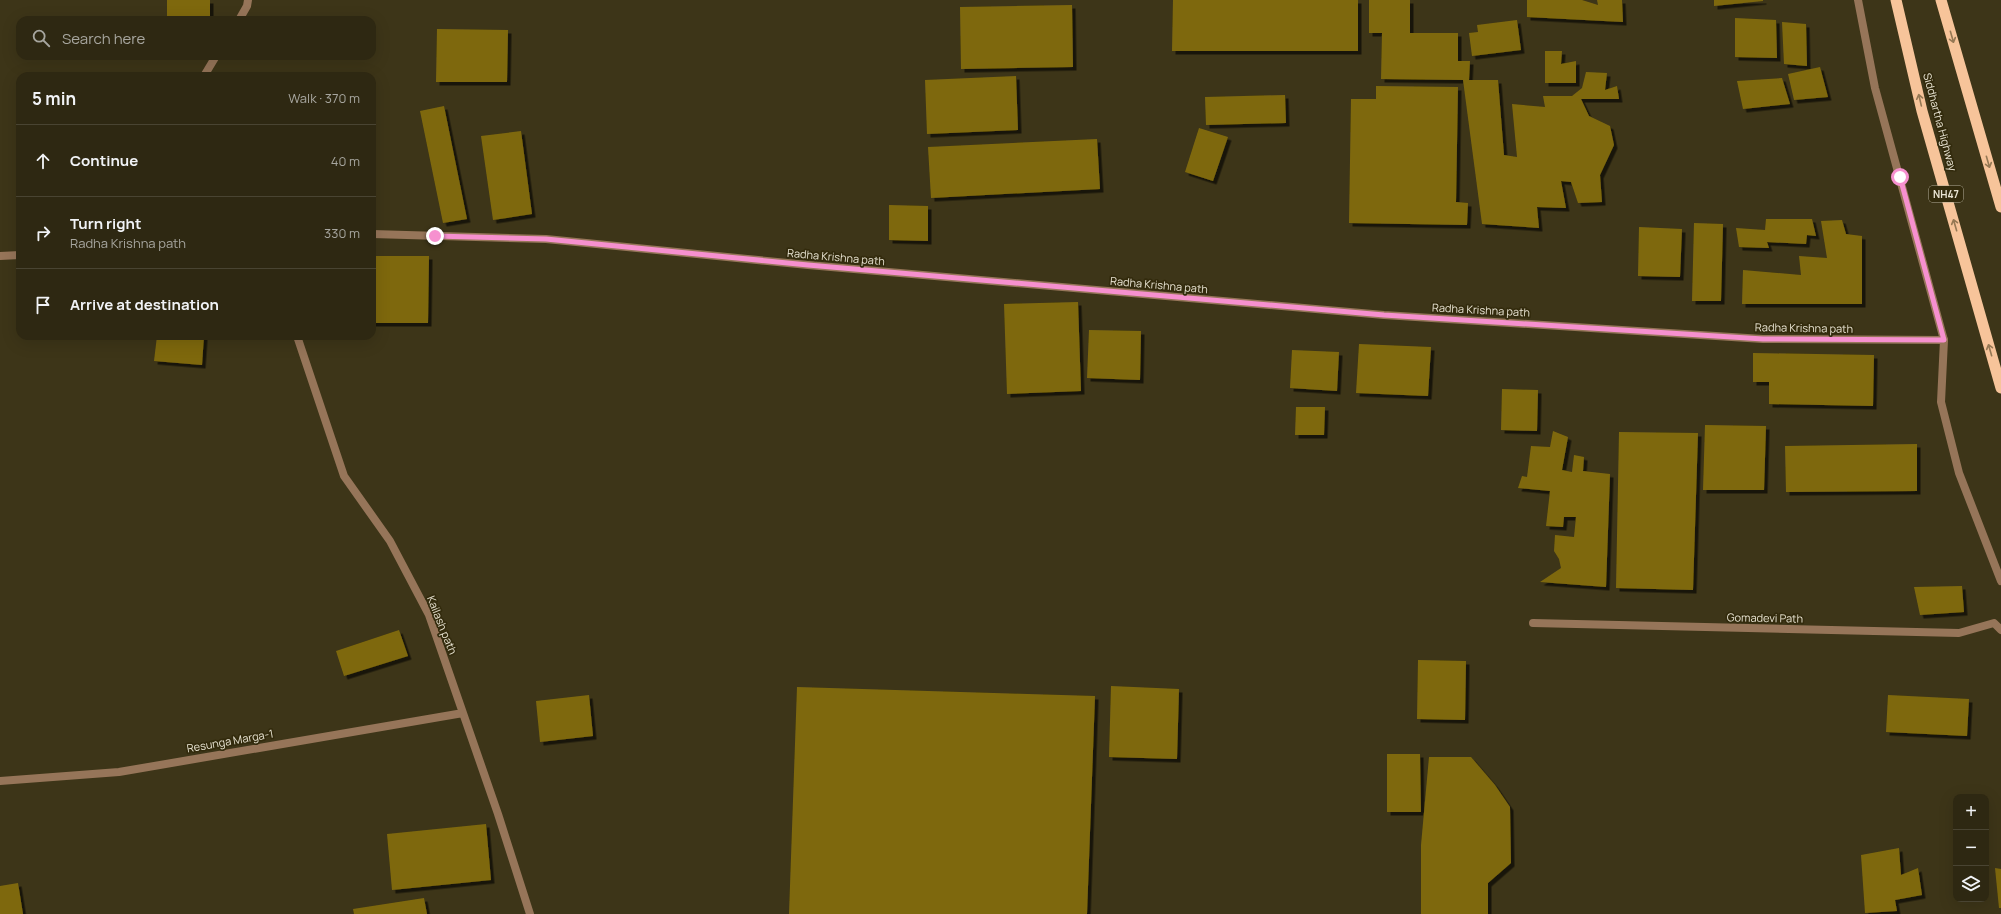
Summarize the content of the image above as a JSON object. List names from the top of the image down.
{
  "streets": {
    "highway": ["Siddhartha Highway", "NH47"],
    "street": [
      "Radha Krishna path",
      "Gomadevi Path",
      "Kailash path",
      "Resunga Marga-1"
    ]
  },
  "crossings": [
    ["Kailash path", "Resunga Marga-1"]
  ],
  "page": {
    "search": "Search here",
    "heading": ["5 min", "Walk · 370 m"],
    "list": [
      ["Continue", "40 m"],
      ["Turn right", "Radha Krishna path", "330 m"],
      "Arrive at destination"
    ],
    "map_buttons": ["+", "−"]
  }
}
